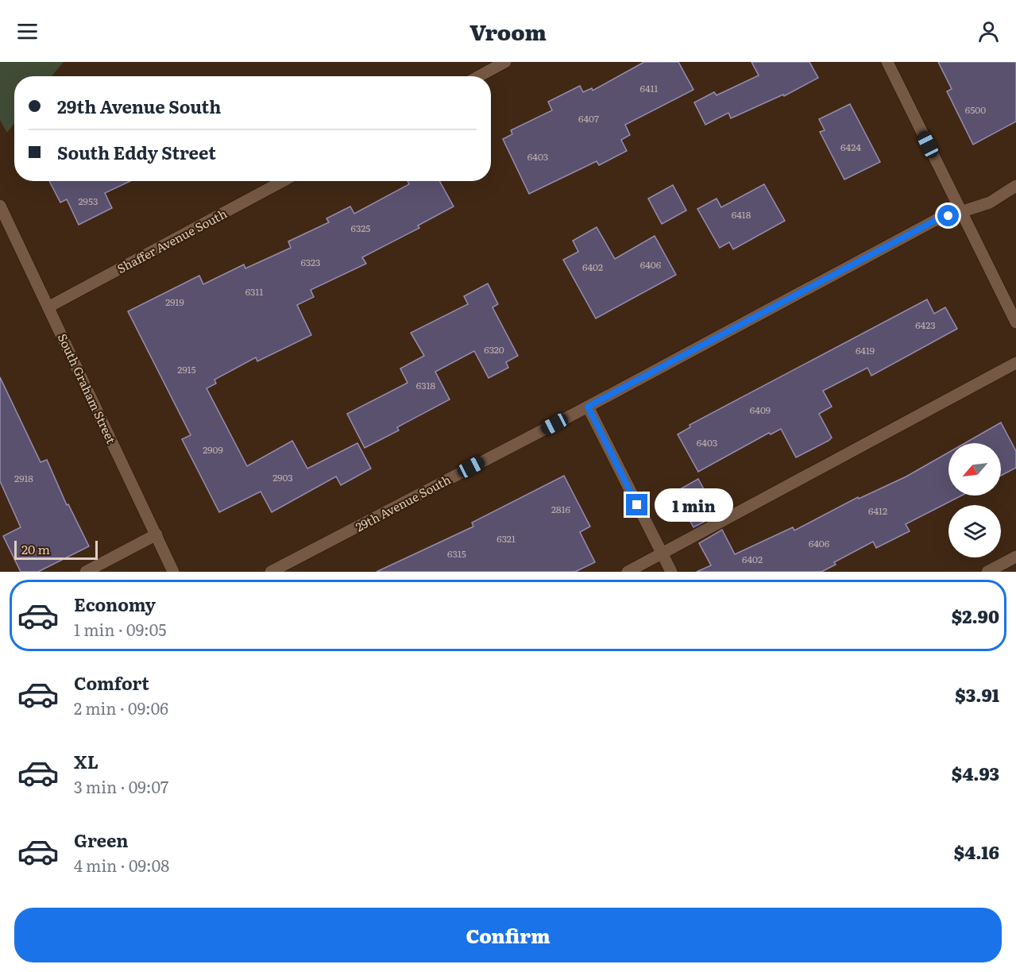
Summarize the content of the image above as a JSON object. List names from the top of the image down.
{
  "streets": {
    "street": ["Shaffer Avenue South", "South Graham Street", "29th Avenue South"]
  },
  "crossings": [
    ["Shaffer Avenue South", "South Graham Street"]
  ],
  "house_numbers": [
    "6411",
    "6500",
    "6407",
    "6424",
    "6403",
    "2953",
    "6418",
    "6325",
    "6323",
    "6406",
    "6402",
    "6311",
    "2919",
    "6423",
    "6320",
    "6419",
    "2915",
    "6318",
    "6409",
    "6403",
    "2909",
    "2903",
    "2918",
    "2816",
    "6412",
    "6321",
    "6406",
    "6315",
    "6402"
  ],
  "scale_bar": "20 m",
  "north": "bottom left",
  "page": {
    "header": "Vroom",
    "banner": ["29th Avenue South", "South Eddy Street"],
    "bubble": "1 min",
    "scale": "20 m",
    "list": [
      {
        "name": "Economy",
        "note": "1 min · 09:05",
        "value": "$2.90"
      },
      {
        "name": "Comfort",
        "note": "2 min · 09:06",
        "value": "$3.91"
      },
      {
        "name": "XL",
        "note": "3 min · 09:07",
        "value": "$4.93"
      },
      {
        "name": "Green",
        "note": "4 min · 09:08",
        "value": "$4.16"
      }
    ],
    "buttons": "Confirm"
  }
}
